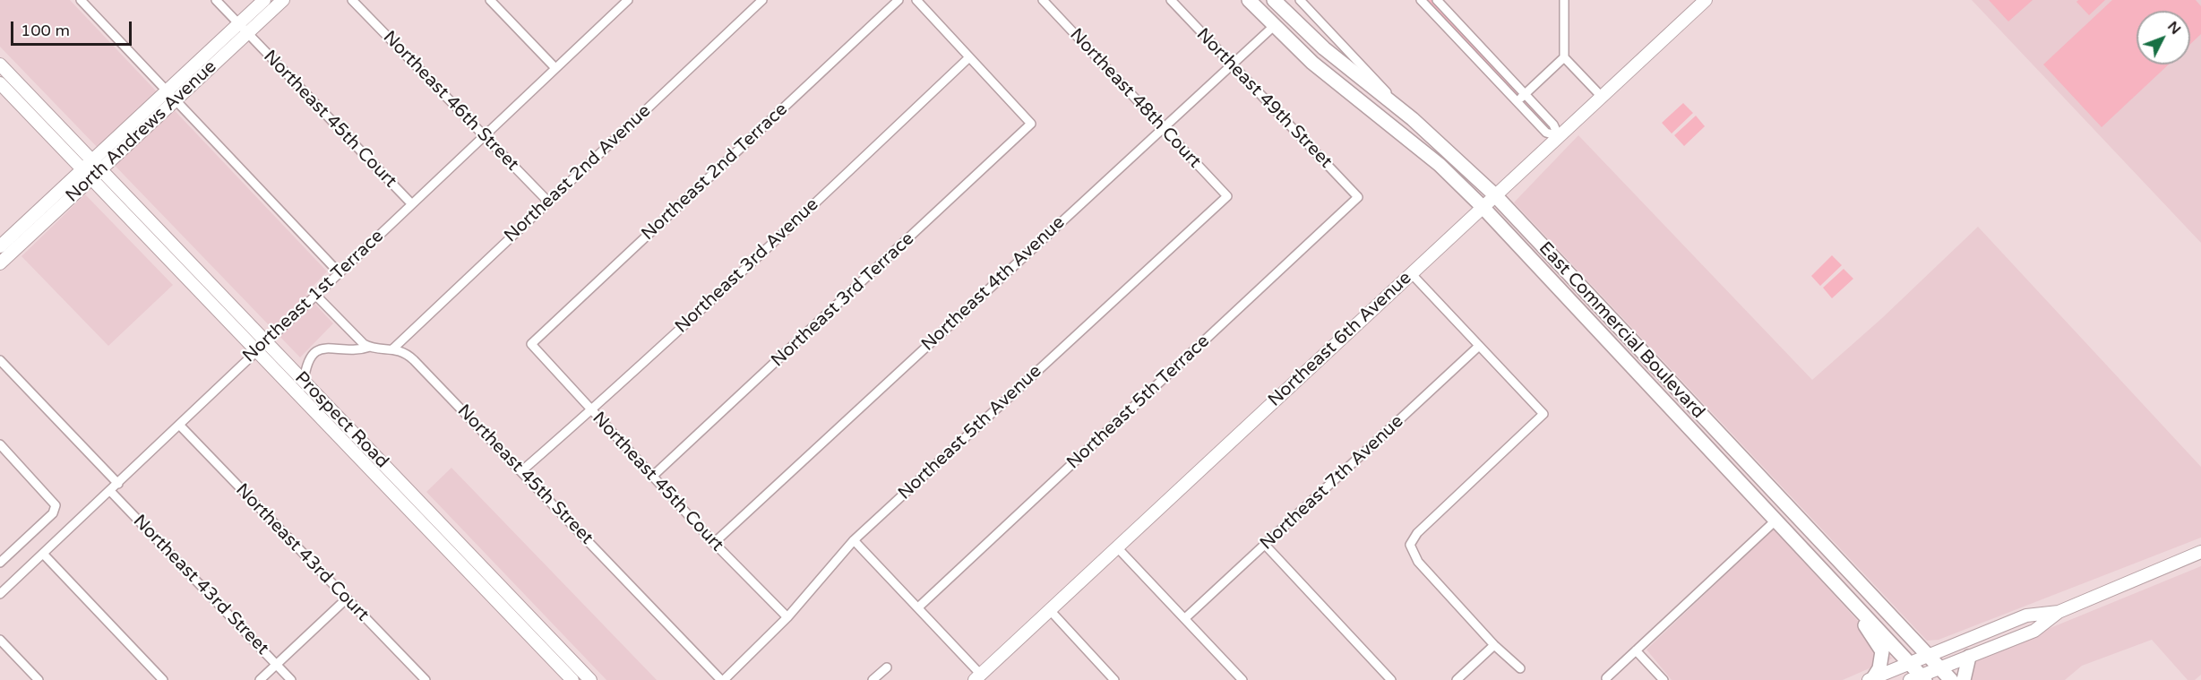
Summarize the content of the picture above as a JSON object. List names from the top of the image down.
{
  "streets": {
    "main road": [
      "North Andrews Avenue",
      "East Commercial Boulevard",
      "Northeast 6th Avenue",
      "Prospect Road"
    ],
    "street": [
      "Northeast 48th Court",
      "Northeast 49th Street",
      "Northeast 46th Street",
      "Northeast 45th Court",
      "Northeast 2nd Terrace",
      "Northeast 2nd Avenue",
      "Northeast 3rd Avenue",
      "Northeast 4th Avenue",
      "Northeast 1st Terrace",
      "Northeast 3rd Terrace",
      "Northeast 5th Terrace",
      "Northeast 5th Avenue",
      "Northeast 45th Street",
      "Northeast 7th Avenue",
      "Northeast 43rd Court",
      "Northeast 43rd Street"
    ]
  },
  "crossings": [
    ["Northeast 48th Court", "Northeast 4th Avenue"],
    ["Northeast 48th Court", "Northeast 5th Avenue"],
    ["Northeast 49th Street", "Northeast 4th Avenue"],
    ["Northeast 49th Street", "Northeast 5th Terrace"],
    ["Northeast 46th Street", "Northeast 2nd Avenue"],
    ["Northeast 46th Street", "Northeast 1st Terrace"],
    ["Northeast 45th Court", "North Andrews Avenue"],
    ["Northeast 45th Court", "Northeast 2nd Terrace"],
    ["Northeast 45th Court", "Northeast 3rd Avenue"],
    ["Northeast 45th Court", "Northeast 4th Avenue"],
    ["Northeast 45th Court", "Northeast 1st Terrace"],
    ["Northeast 45th Court", "Northeast 3rd Terrace"],
    ["Northeast 45th Court", "Northeast 5th Avenue"],
    ["North Andrews Avenue", "Prospect Road"],
    ["Northeast 2nd Avenue", "Northeast 45th Street"],
    ["Northeast 3rd Avenue", "Northeast 3rd Terrace"],
    ["Northeast 3rd Avenue", "Northeast 45th Street"],
    ["Northeast 4th Avenue", "East Commercial Boulevard"],
    ["Northeast 1st Terrace", "Prospect Road"],
    ["Northeast 1st Terrace", "Northeast 43rd Court"],
    ["Northeast 1st Terrace", "Northeast 43rd Street"],
    ["East Commercial Boulevard", "Northeast 6th Avenue"],
    ["Northeast 5th Avenue", "Northeast 45th Street"]
  ],
  "scale_bar": "100 m",
  "north": "top right"
}
